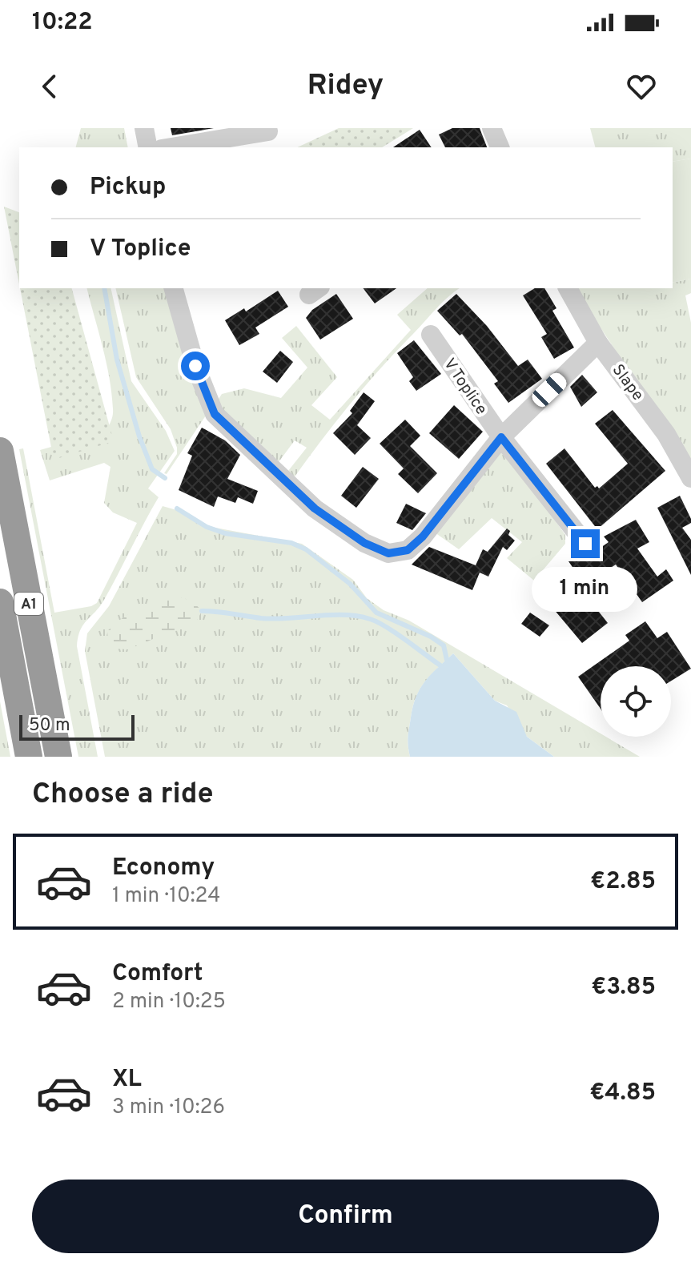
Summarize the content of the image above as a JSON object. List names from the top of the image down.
{
  "streets": {
    "highway": ["A1"],
    "street": ["Slape", "V Toplice"]
  },
  "scale_bar": "50 m",
  "page": {
    "status": "10:22",
    "header": "Ridey",
    "banner": ["Pickup", "V Toplice"],
    "bubble": "1 min",
    "scale": "50 m",
    "heading": "Choose a ride",
    "list": [
      {
        "name": "Economy",
        "note": "1 min · 10:24",
        "value": "€2.85"
      },
      {
        "name": "Comfort",
        "note": "2 min · 10:25",
        "value": "€3.85"
      },
      {
        "name": "XL",
        "note": "3 min · 10:26",
        "value": "€4.85"
      }
    ],
    "buttons": "Confirm"
  }
}
